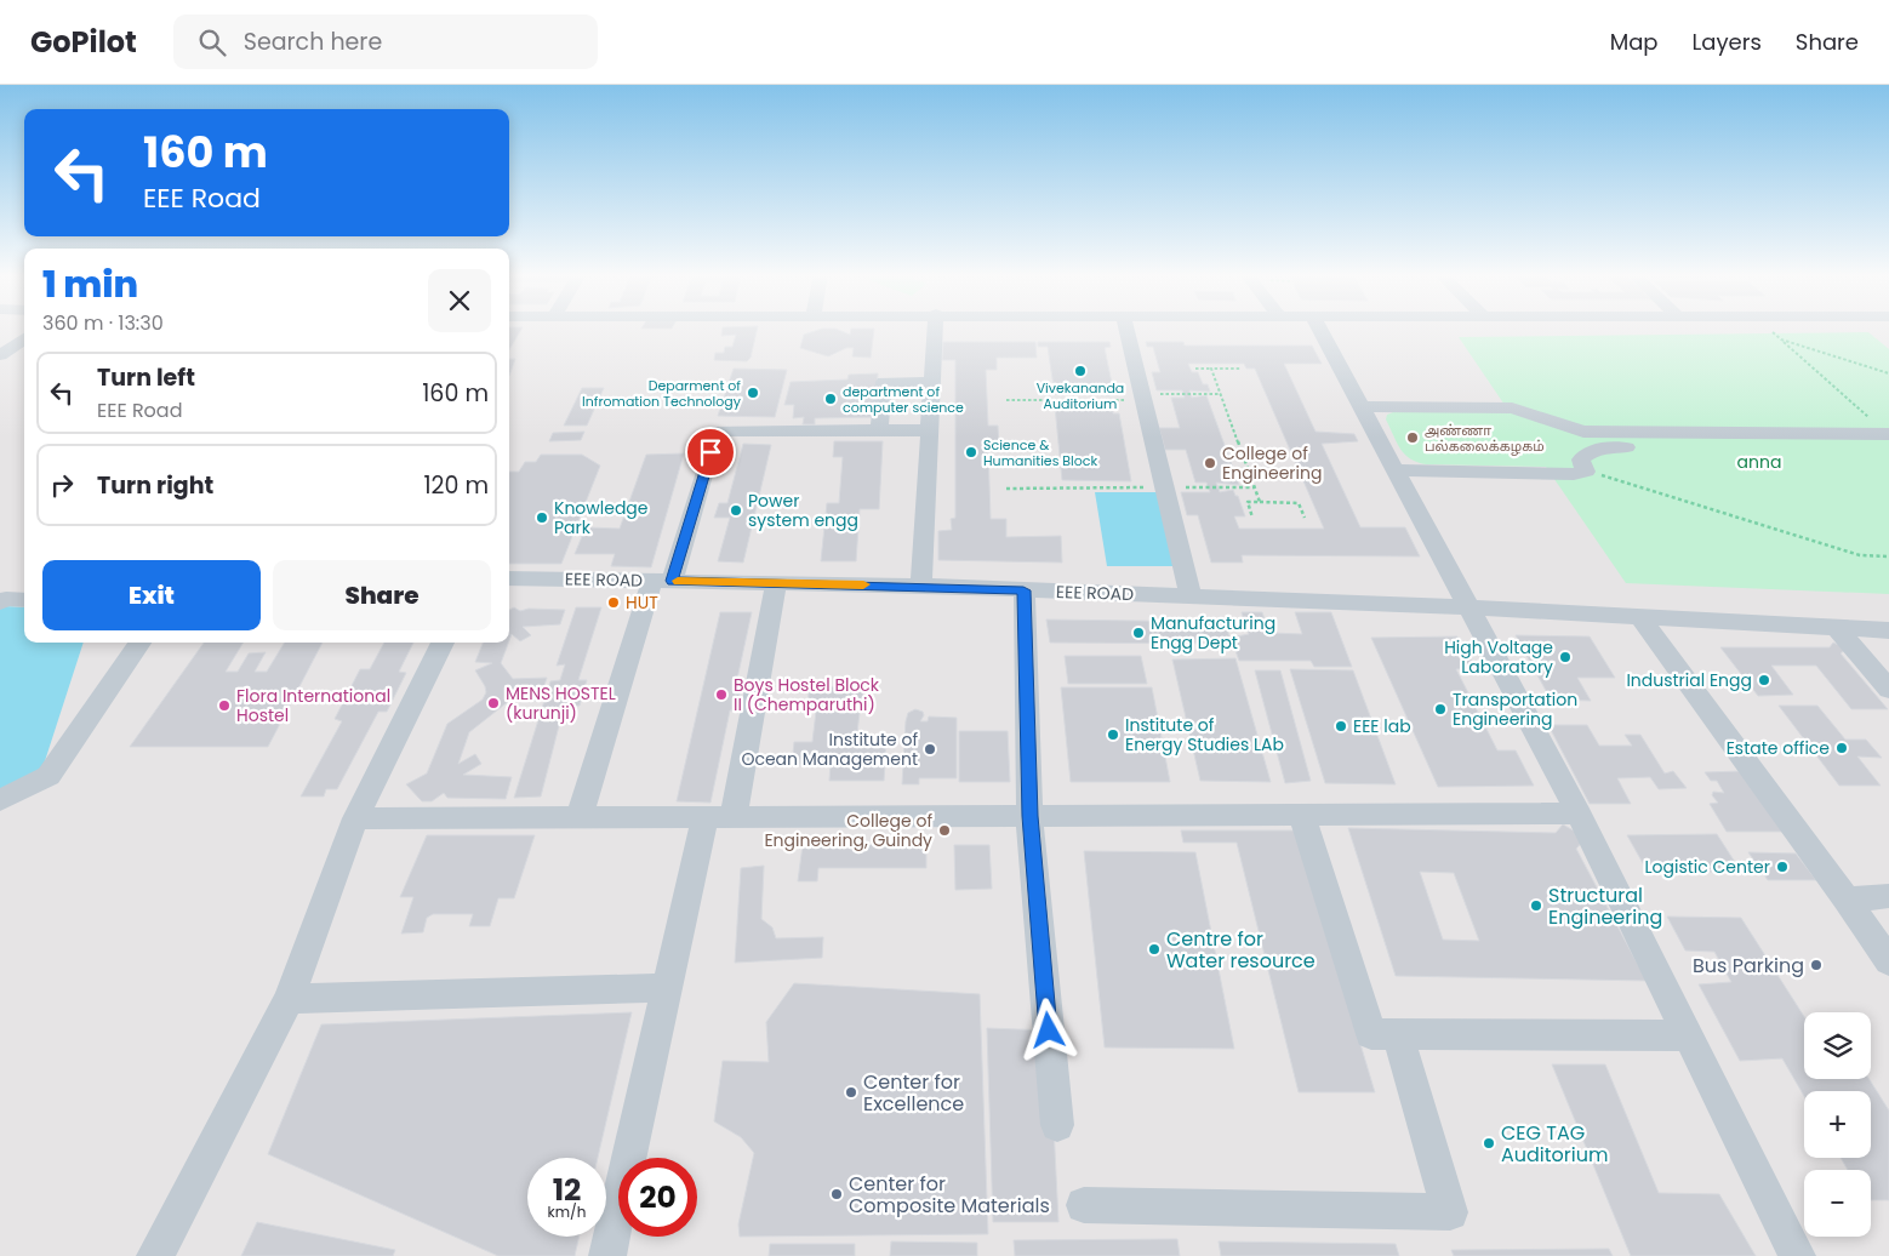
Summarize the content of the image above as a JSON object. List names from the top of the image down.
{
  "streets": {
    "street": ["EEE ROAD"]
  },
  "parks": ["anna"],
  "places": [
    "Vivekananda Auditorium",
    "Deparment of Infromation Technology",
    "department of computer science",
    "அண்ணா பல்கலைக்கழகம்",
    "Science & Humanities Block",
    "College of Engineering",
    "Power system engg",
    "Knowledge Park",
    "HUT",
    "Manufacturing Engg Dept",
    "High Voltage Laboratory",
    "Industrial Engg",
    "Boys Hostel Block II (Chemparuthi)",
    "MENS HOSTEL (kurunji)",
    "Flora International Hostel",
    "Transportation Engineering",
    "EEE lab",
    "Institute of Energy Studies LAb",
    "Estate office",
    "Institute of Ocean Management",
    "College of Engineering, Guindy",
    "Logistic Center",
    "Structural Engineering",
    "Centre for Water resource",
    "Bus Parking",
    "Center for Excellence",
    "CEG TAG Auditorium",
    "Center for Composite Materials"
  ],
  "page": {
    "header": "GoPilot",
    "search": "Search here",
    "nav": ["Map", "Layers", "Share"],
    "turn": ["160 m", "EEE Road"],
    "heading": ["1 min", "360 m · 13:30"],
    "list": [
      {
        "name": "Turn left",
        "note": "EEE Road",
        "value": "160 m"
      },
      {
        "name": "Turn right",
        "value": "120 m"
      }
    ],
    "buttons": ["Exit", "Share"],
    "map_buttons": ["+", "−"],
    "speed": "12 km/h",
    "limit": "20"
  }
}
